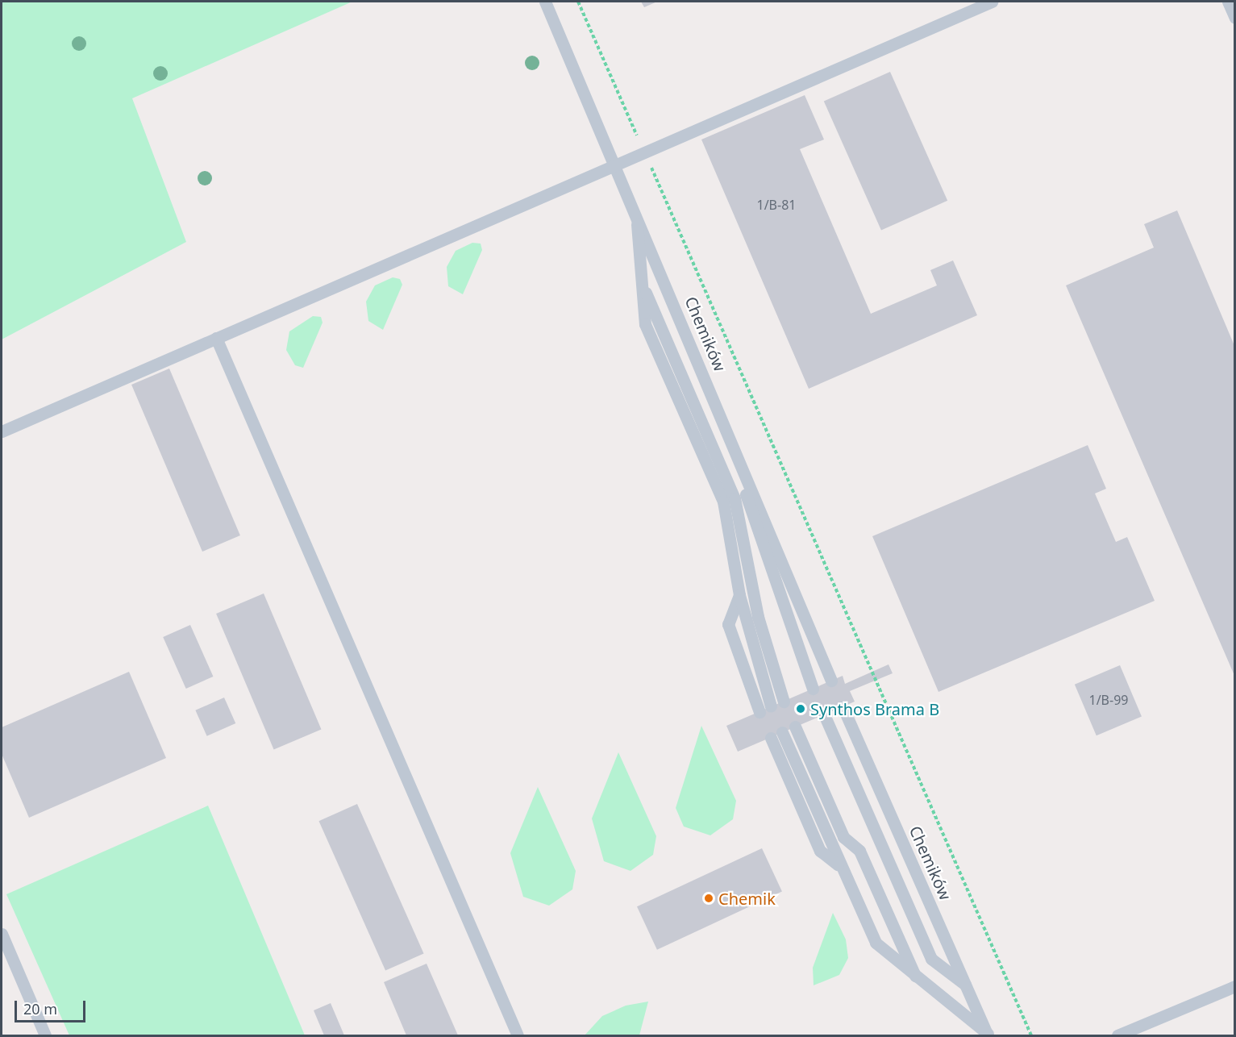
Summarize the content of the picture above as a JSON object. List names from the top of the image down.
{
  "streets": {
    "lane": ["Chemików"]
  },
  "places": ["Synthos Brama B", "Chemik"],
  "house_numbers": ["1/B-81", "1/B-99"],
  "scale_bar": "20 m"
}
